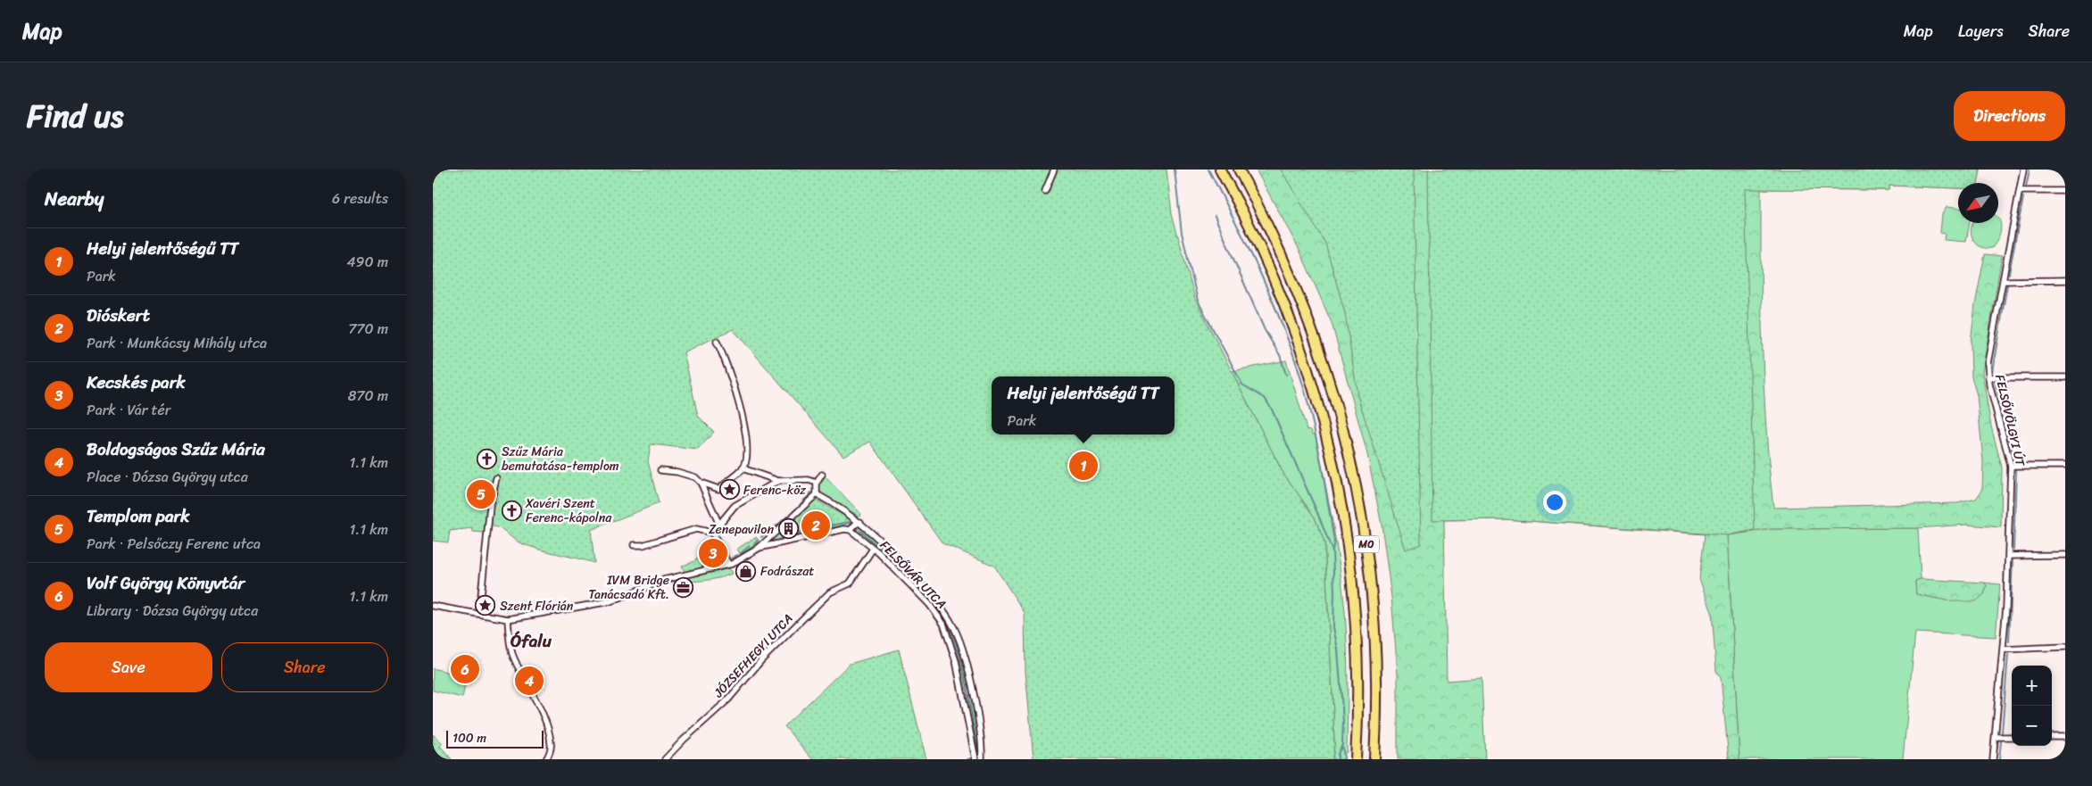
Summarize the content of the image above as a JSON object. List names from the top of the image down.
{
  "streets": {
    "highway": ["M0"],
    "street": ["FELSŐVÖLGYI ÚT", "FELSŐVÁR UTCA", "JÓZSEFHEGYI UTCA"]
  },
  "crossings": [
    ["FELSŐVÁR UTCA", "JÓZSEFHEGYI UTCA"]
  ],
  "districts": ["Ófalu"],
  "places": {
    "church": ["Szűz Mária bemutatása-templom", "Xavéri Szent Ferenc-kápolna"],
    "place": ["Ferenc-köz", "Szent Flórián"],
    "building": ["Zenepavilon"],
    "shop": ["Fodrászat"],
    "office": ["IVM Bridge Tanácsadó Kft."]
  },
  "scale_bar": "100 m",
  "north": "bottom left",
  "page": {
    "header": "Map",
    "nav": ["Map", "Layers", "Share"],
    "title": "Find us",
    "buttons": [
      "Directions",
      ["Save", "Share"]
    ],
    "heading": ["Nearby", "6 results"],
    "list": [
      {
        "mark": "1",
        "name": "Helyi jelentőségű TT",
        "note": "Park",
        "value": "490 m"
      },
      {
        "mark": "2",
        "name": "Dióskert",
        "note": "Park · Munkácsy Mihály utca",
        "value": "770 m"
      },
      {
        "mark": "3",
        "name": "Kecskés park",
        "note": "Park · Vár tér",
        "value": "870 m"
      },
      {
        "mark": "4",
        "name": "Boldogságos Szűz Mária",
        "note": "Place · Dózsa György utca",
        "value": "1.1 km"
      },
      {
        "mark": "5",
        "name": "Templom park",
        "note": "Park · Pelsőczy Ferenc utca",
        "value": "1.1 km"
      },
      {
        "mark": "6",
        "name": "Volf György Könyvtár",
        "note": "Library · Dózsa György utca",
        "value": "1.1 km"
      }
    ],
    "popup": ["Helyi jelentőségű TT", "Park"],
    "pins": [
      "1",
      "5",
      "2",
      "3",
      "6",
      "4"
    ],
    "map_buttons": ["+", "−"],
    "scale": "100 m"
  }
}
